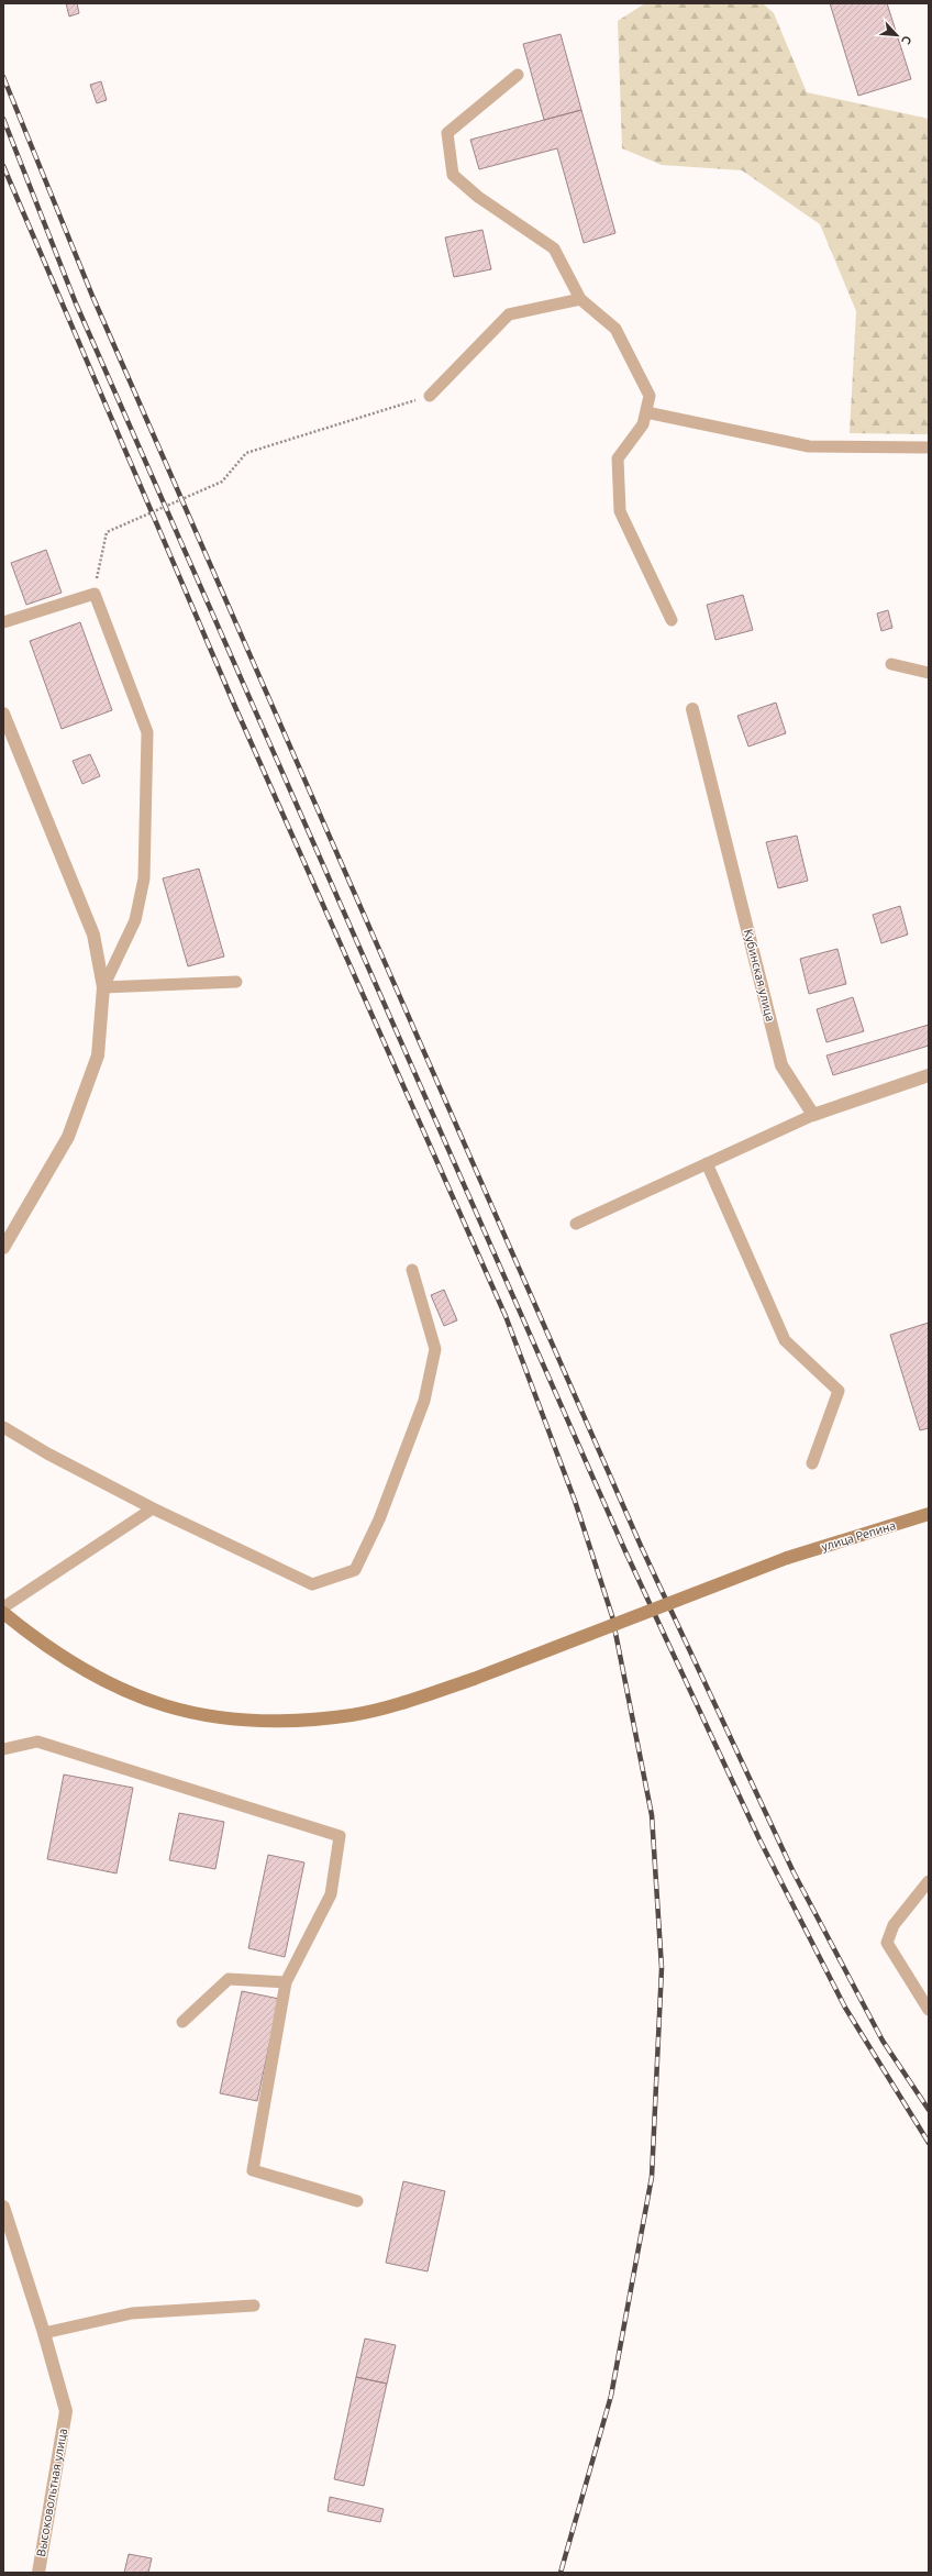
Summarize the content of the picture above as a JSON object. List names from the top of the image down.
{
  "streets": {
    "main road": ["улица Репина"],
    "street": ["Кубинская улица", "Высоковольтная улица"]
  },
  "north": "bottom right"
}
